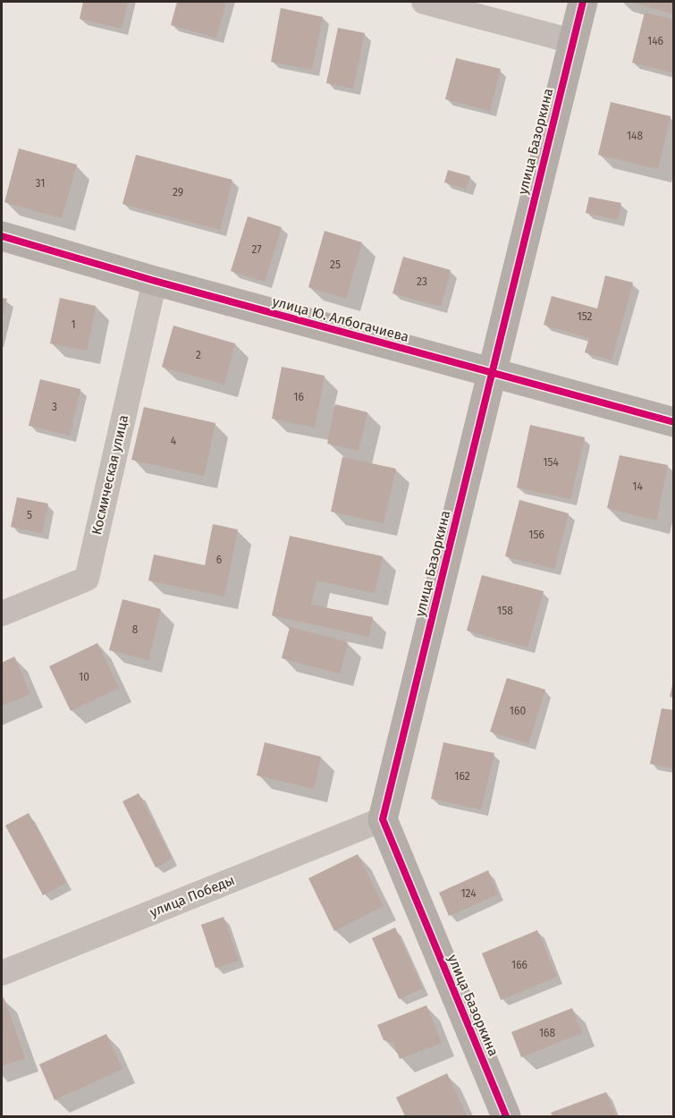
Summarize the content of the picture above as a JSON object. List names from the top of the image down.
{
  "streets": {
    "street": [
      "улица Базоркина",
      "улица Ю. Албогачиева",
      "Космическая улица",
      "улица Победы"
    ]
  },
  "crossings": [
    ["улица Базоркина", "улица Ю. Албогачиева"],
    ["улица Базоркина", "улица Победы"],
    ["улица Ю. Албогачиева", "Космическая улица"]
  ],
  "house_numbers": [
    "146",
    "148",
    "31",
    "29",
    "27",
    "25",
    "23",
    "152",
    "1",
    "2",
    "16",
    "3",
    "4",
    "154",
    "14",
    "5",
    "156",
    "6",
    "158",
    "8",
    "10",
    "160",
    "162",
    "124",
    "166",
    "168"
  ]
}
